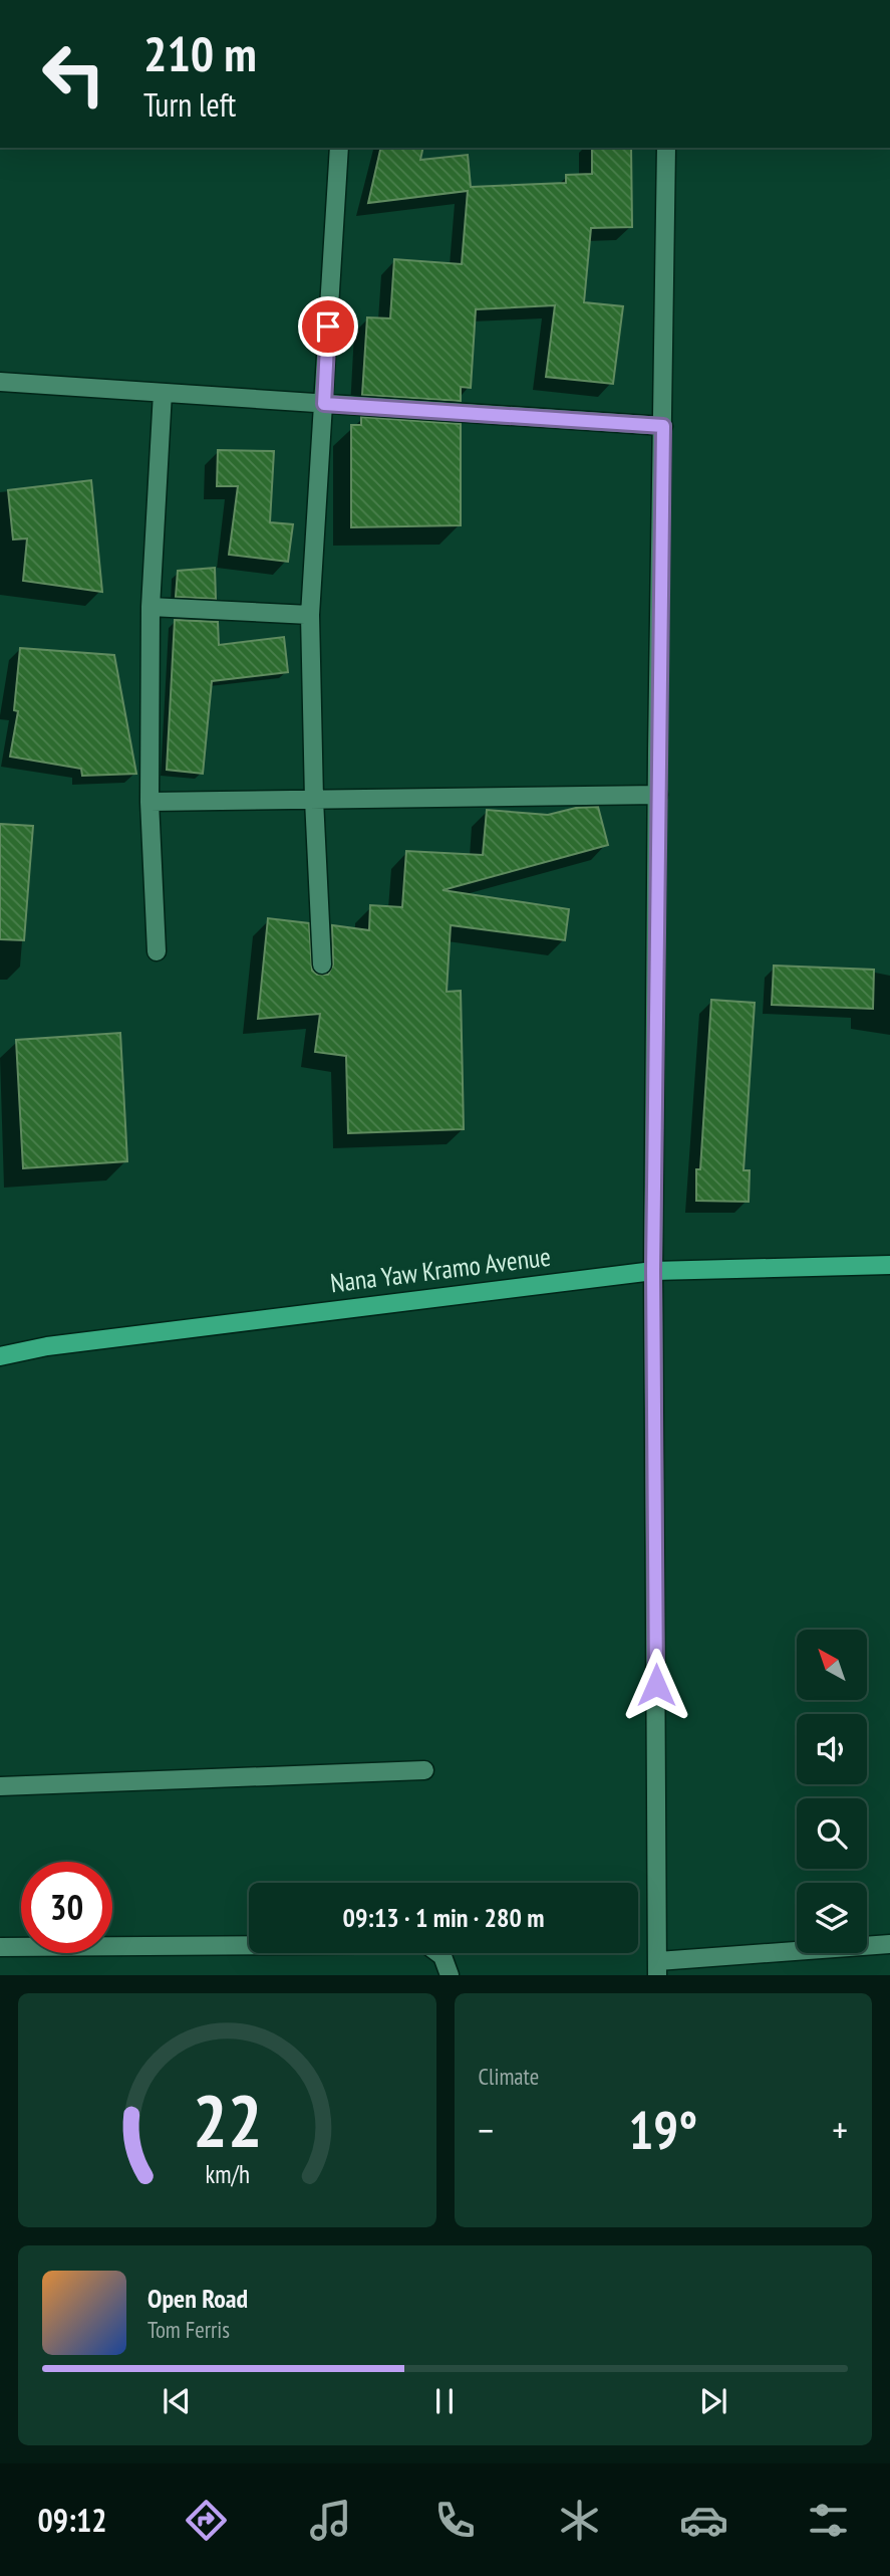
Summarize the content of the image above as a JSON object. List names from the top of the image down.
{
  "streets": {
    "main road": ["Nana Yaw Kramo Avenue"]
  },
  "north": "top left",
  "page": {
    "turn": ["210 m", "Turn left"],
    "limit": "30",
    "trip": "09:13 · 1 min · 280 m",
    "tile": "Climate",
    "heat": ["−", "19°", "+"],
    "song": ["Open Road", "Tom Ferris"],
    "tabs": "09:12",
    "gauge": ["22", "km/h"]
  }
}
